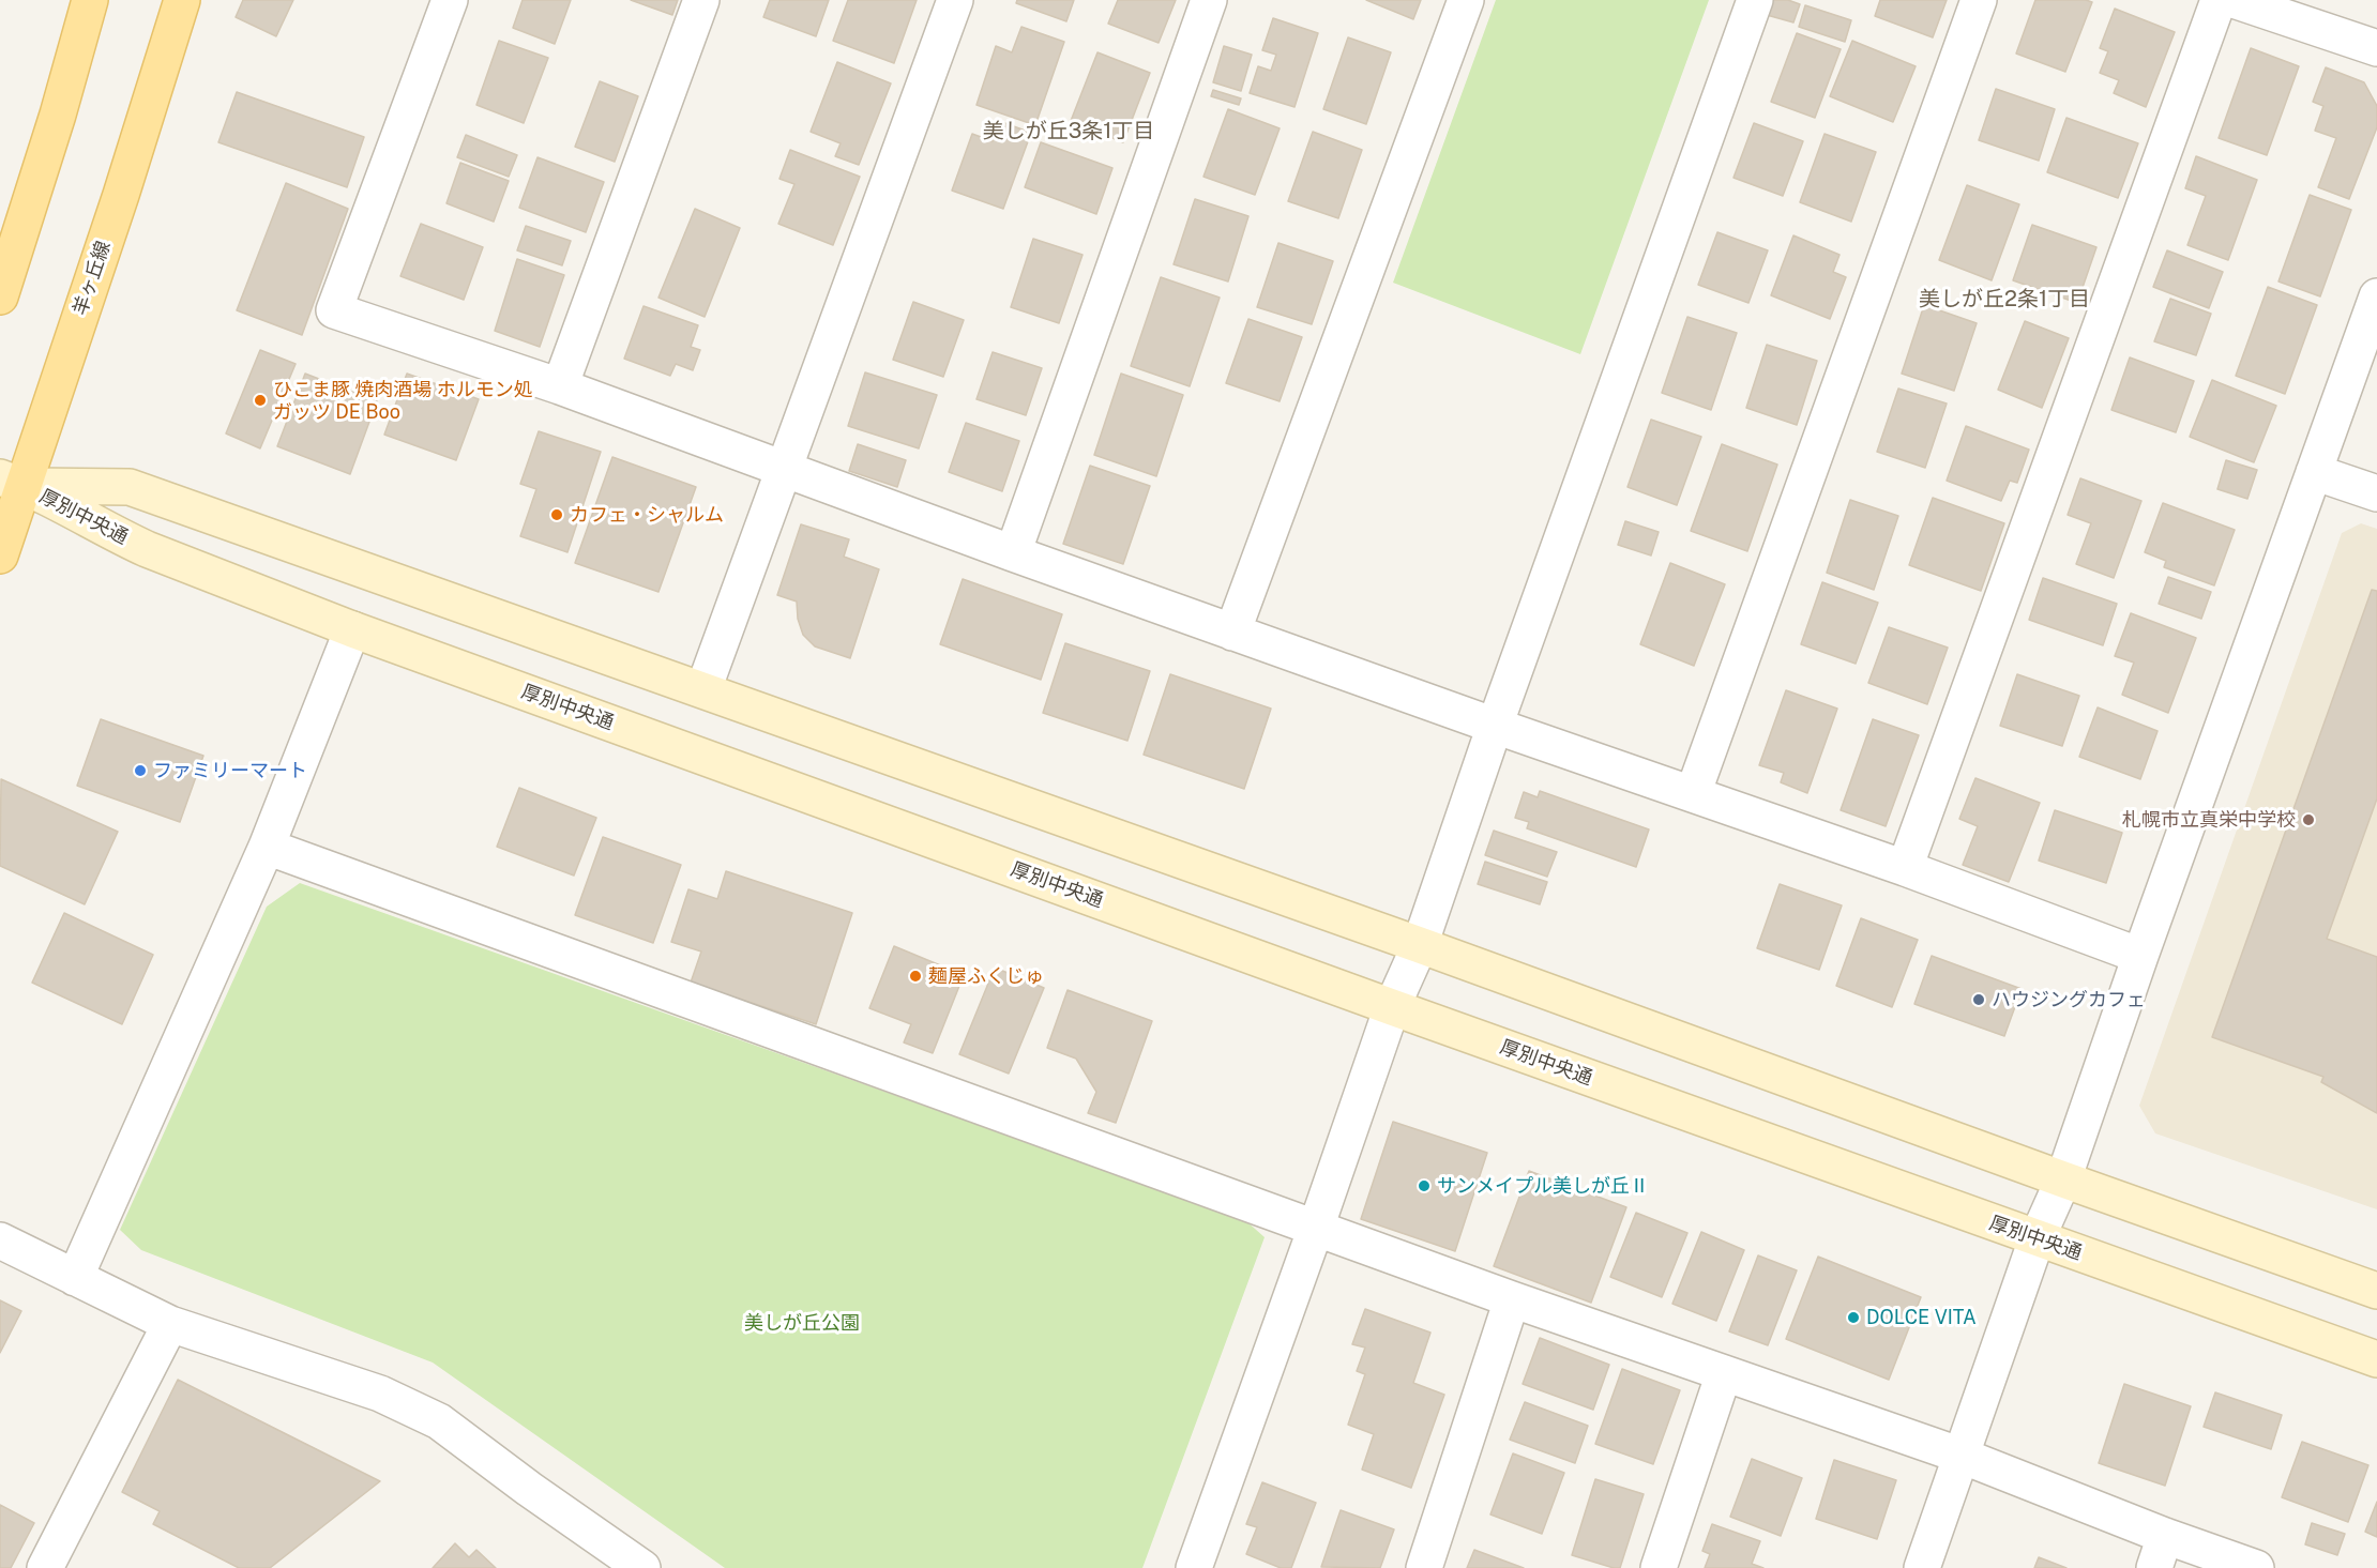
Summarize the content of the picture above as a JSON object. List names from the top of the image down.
{
  "streets": {
    "main road": ["羊ヶ丘線"],
    "street": ["厚別中央通"]
  },
  "crossings": [
    ["羊ヶ丘線", "厚別中央通"]
  ],
  "districts": ["美しが丘3条1丁目", "美しが丘2条1丁目"],
  "parks": ["美しが丘公園"],
  "places": [
    "ひこま豚 焼肉酒場 ホルモン処 ガッツ DE Boo",
    "カフェ・シャルム",
    "ファミリーマート",
    "札幌市立真栄中学校",
    "麺屋ふくじゅ",
    "ハウジングカフェ",
    "サンメイプル美しが丘Ⅱ",
    "DOLCE VITA"
  ]
}
